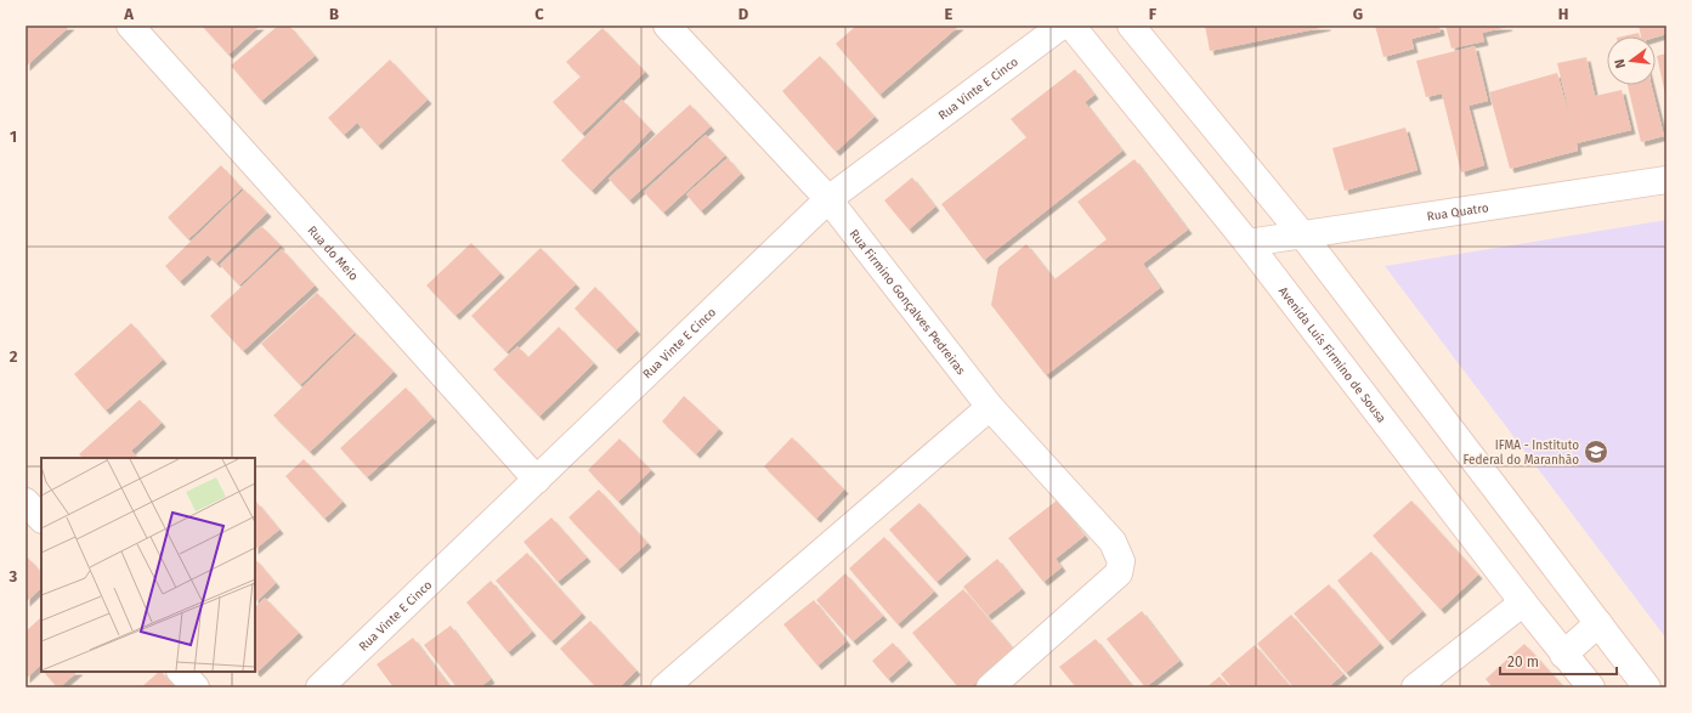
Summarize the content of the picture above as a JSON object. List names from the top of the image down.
{
  "streets": {
    "street": [
      "Rua Vinte E Cinco",
      "Rua Quatro",
      "Rua do Meio",
      "Rua Firmino Gonçalves Pedreiras",
      "Avenida Luís Firmino de Sousa"
    ]
  },
  "crossings": [
    ["Rua Vinte E Cinco", "Rua do Meio"],
    ["Rua Vinte E Cinco", "Rua Firmino Gonçalves Pedreiras"],
    ["Rua Quatro", "Avenida Luís Firmino de Sousa"]
  ],
  "places": {
    "school or university": ["IFMA - Instituto Federal do Maranhão"]
  },
  "scale_bar": "20 m",
  "north": "left",
  "grid": {
    "columns": [
      "A",
      "B",
      "C",
      "D",
      "E",
      "F",
      "G",
      "H"
    ],
    "rows": ["1", "2", "3"]
  }
}
